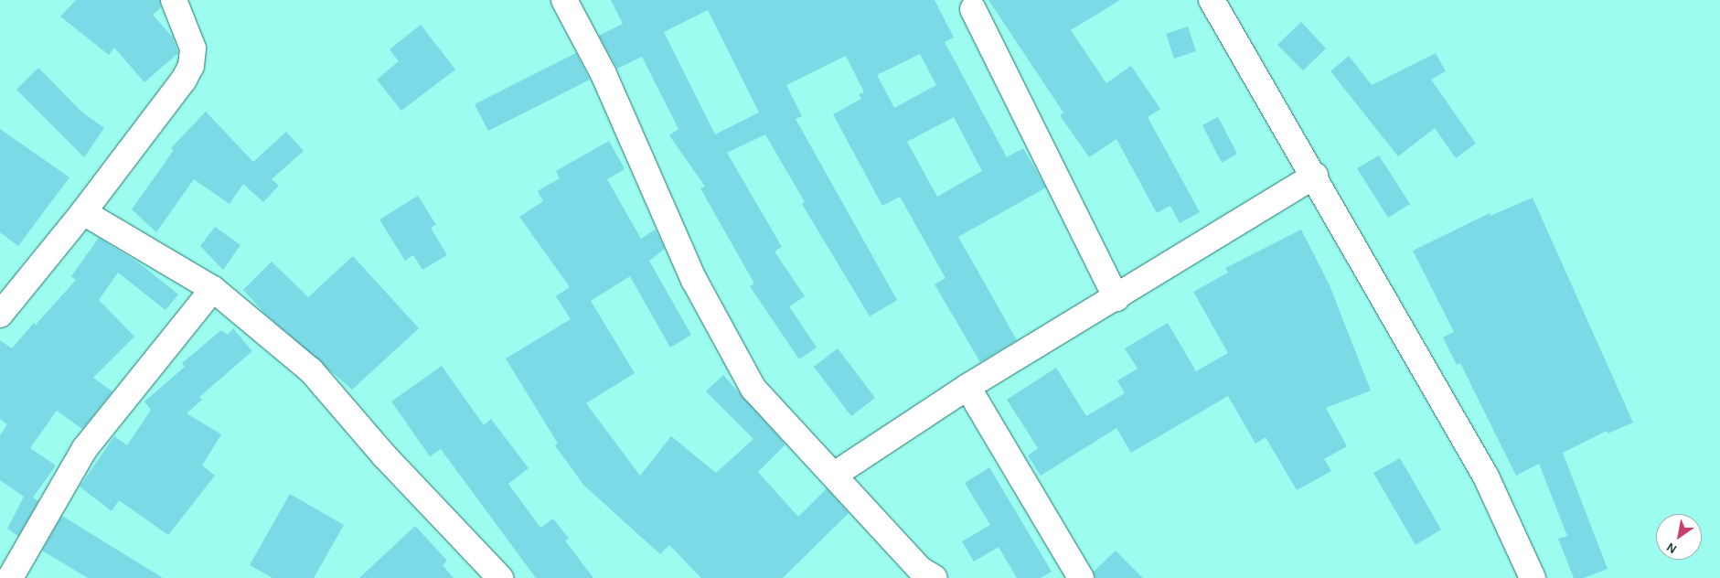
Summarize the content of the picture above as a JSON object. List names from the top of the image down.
{
  "north": "bottom left"
}
